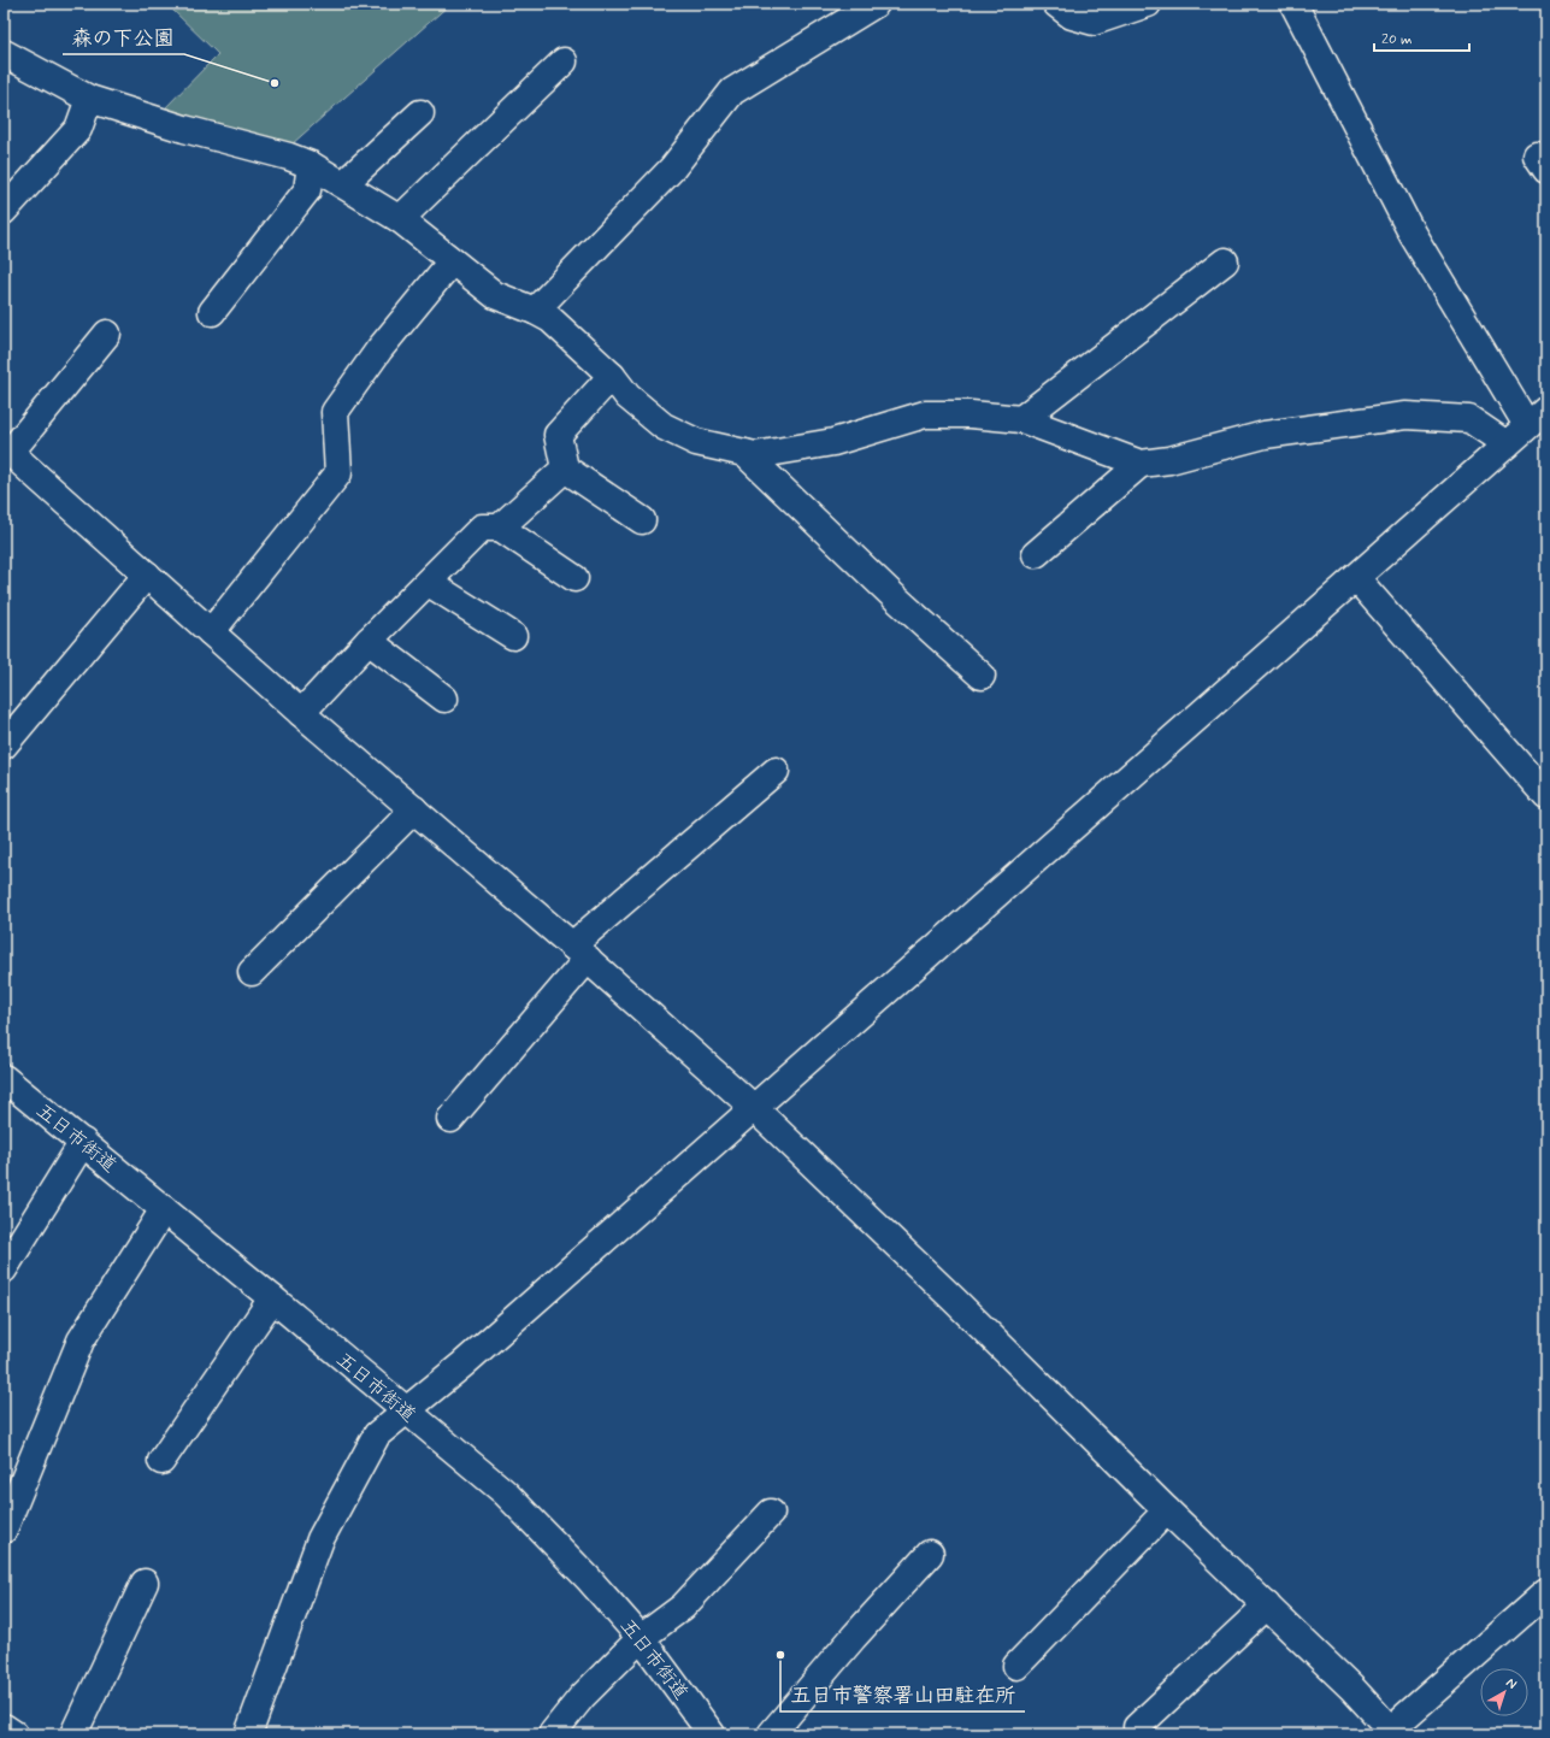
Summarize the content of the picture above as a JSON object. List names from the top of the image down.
{
  "streets": {
    "street": ["五日市街道"]
  },
  "places": ["森の下公園", "五日市警察署山田駐在所"],
  "scale_bar": "20 m",
  "north": "top right"
}
